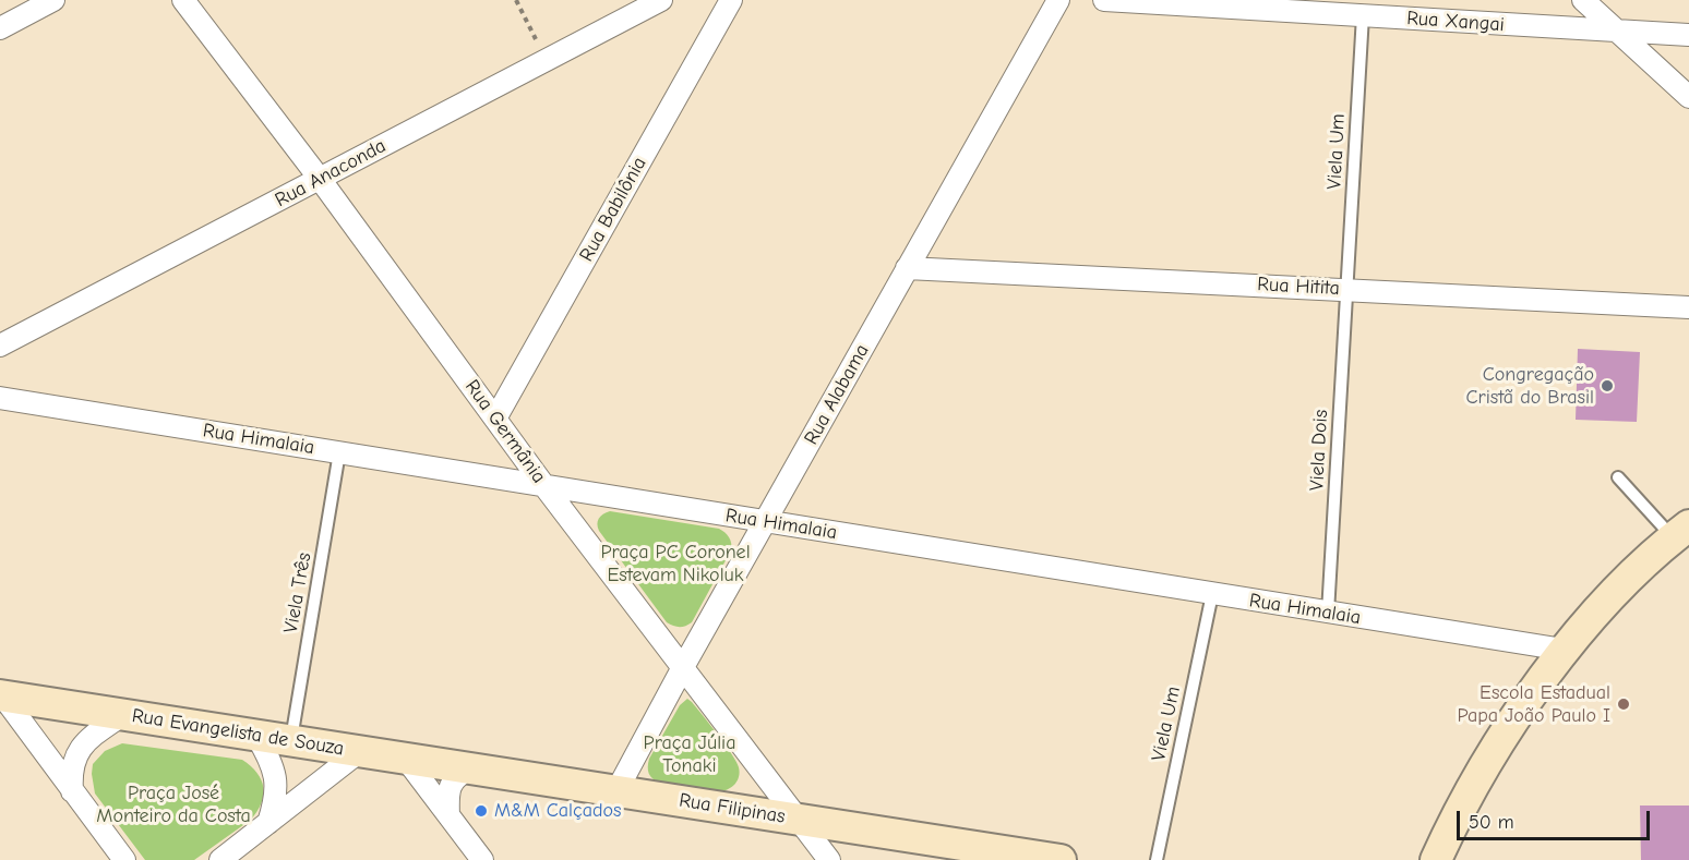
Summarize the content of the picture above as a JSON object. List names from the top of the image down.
{
  "streets": {
    "main road": ["Rua Evangelista de Souza", "Rua Filipinas"],
    "street": [
      "Rua Xangai",
      "Rua Anaconda",
      "Rua Babilônia",
      "Rua Hitita",
      "Rua Alabama",
      "Rua Germânia",
      "Rua Himalaia"
    ],
    "lane": ["Viela Um", "Viela Dois", "Viela Três"]
  },
  "crossings": [
    ["Rua Xangai", "Viela Um"],
    ["Viela Um", "Rua Hitita"],
    ["Viela Um", "Rua Himalaia"],
    ["Viela Um", "Viela Dois"],
    ["Rua Anaconda", "Rua Germânia"],
    ["Rua Babilônia", "Rua Germânia"],
    ["Rua Hitita", "Rua Alabama"],
    ["Rua Hitita", "Viela Dois"],
    ["Rua Alabama", "Rua Germânia"],
    ["Rua Alabama", "Rua Himalaia"],
    ["Rua Alabama", "Rua Filipinas"],
    ["Rua Germânia", "Rua Himalaia"],
    ["Rua Germânia", "Rua Filipinas"],
    ["Rua Himalaia", "Viela Dois"],
    ["Rua Himalaia", "Viela Três"],
    ["Viela Três", "Rua Evangelista de Souza"],
    ["Rua Evangelista de Souza", "Rua Filipinas"]
  ],
  "parks": ["Praça PC Coronel Estevam Nikoluk", "Praça Júlia Tonaki", "Praça José Monteiro da Costa"],
  "places": ["Congregação Cristã do Brasil", "Escola Estadual Papa João Paulo I", "M&M Calçados"],
  "scale_bar": "50 m"
}
